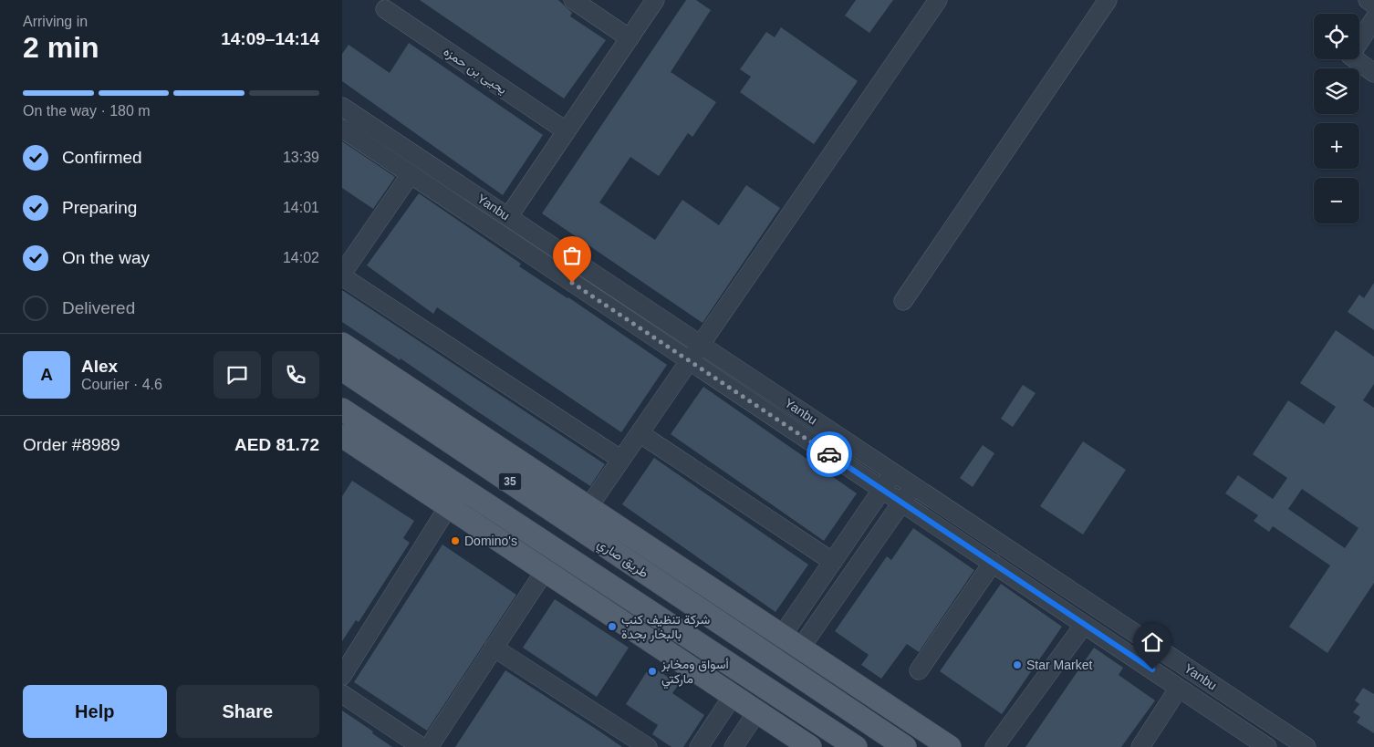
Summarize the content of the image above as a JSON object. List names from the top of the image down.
{
  "streets": {
    "main road": ["35", "طريق صاري"],
    "street": ["يحيى بن حمزه", "Yanbu"]
  },
  "places": [
    "Domino's",
    "شركة تنظيف كنب بالبخار بجدة",
    "Star Market",
    "أسواق ومخابز ماركتي"
  ],
  "page": {
    "heading": ["2 min", "Arriving in", "14:09–14:14"],
    "panel": [
      "Alex",
      "Courier · 4.6",
      "Order #8989",
      "AED 81.72"
    ],
    "map_buttons": ["+", "−"],
    "bar": "On the way · 180 m",
    "list": [
      ["Confirmed", "13:39"],
      ["Preparing", "14:01"],
      ["On the way", "14:02"],
      "Delivered"
    ],
    "round": "A",
    "buttons": ["Help", "Share"]
  }
}
